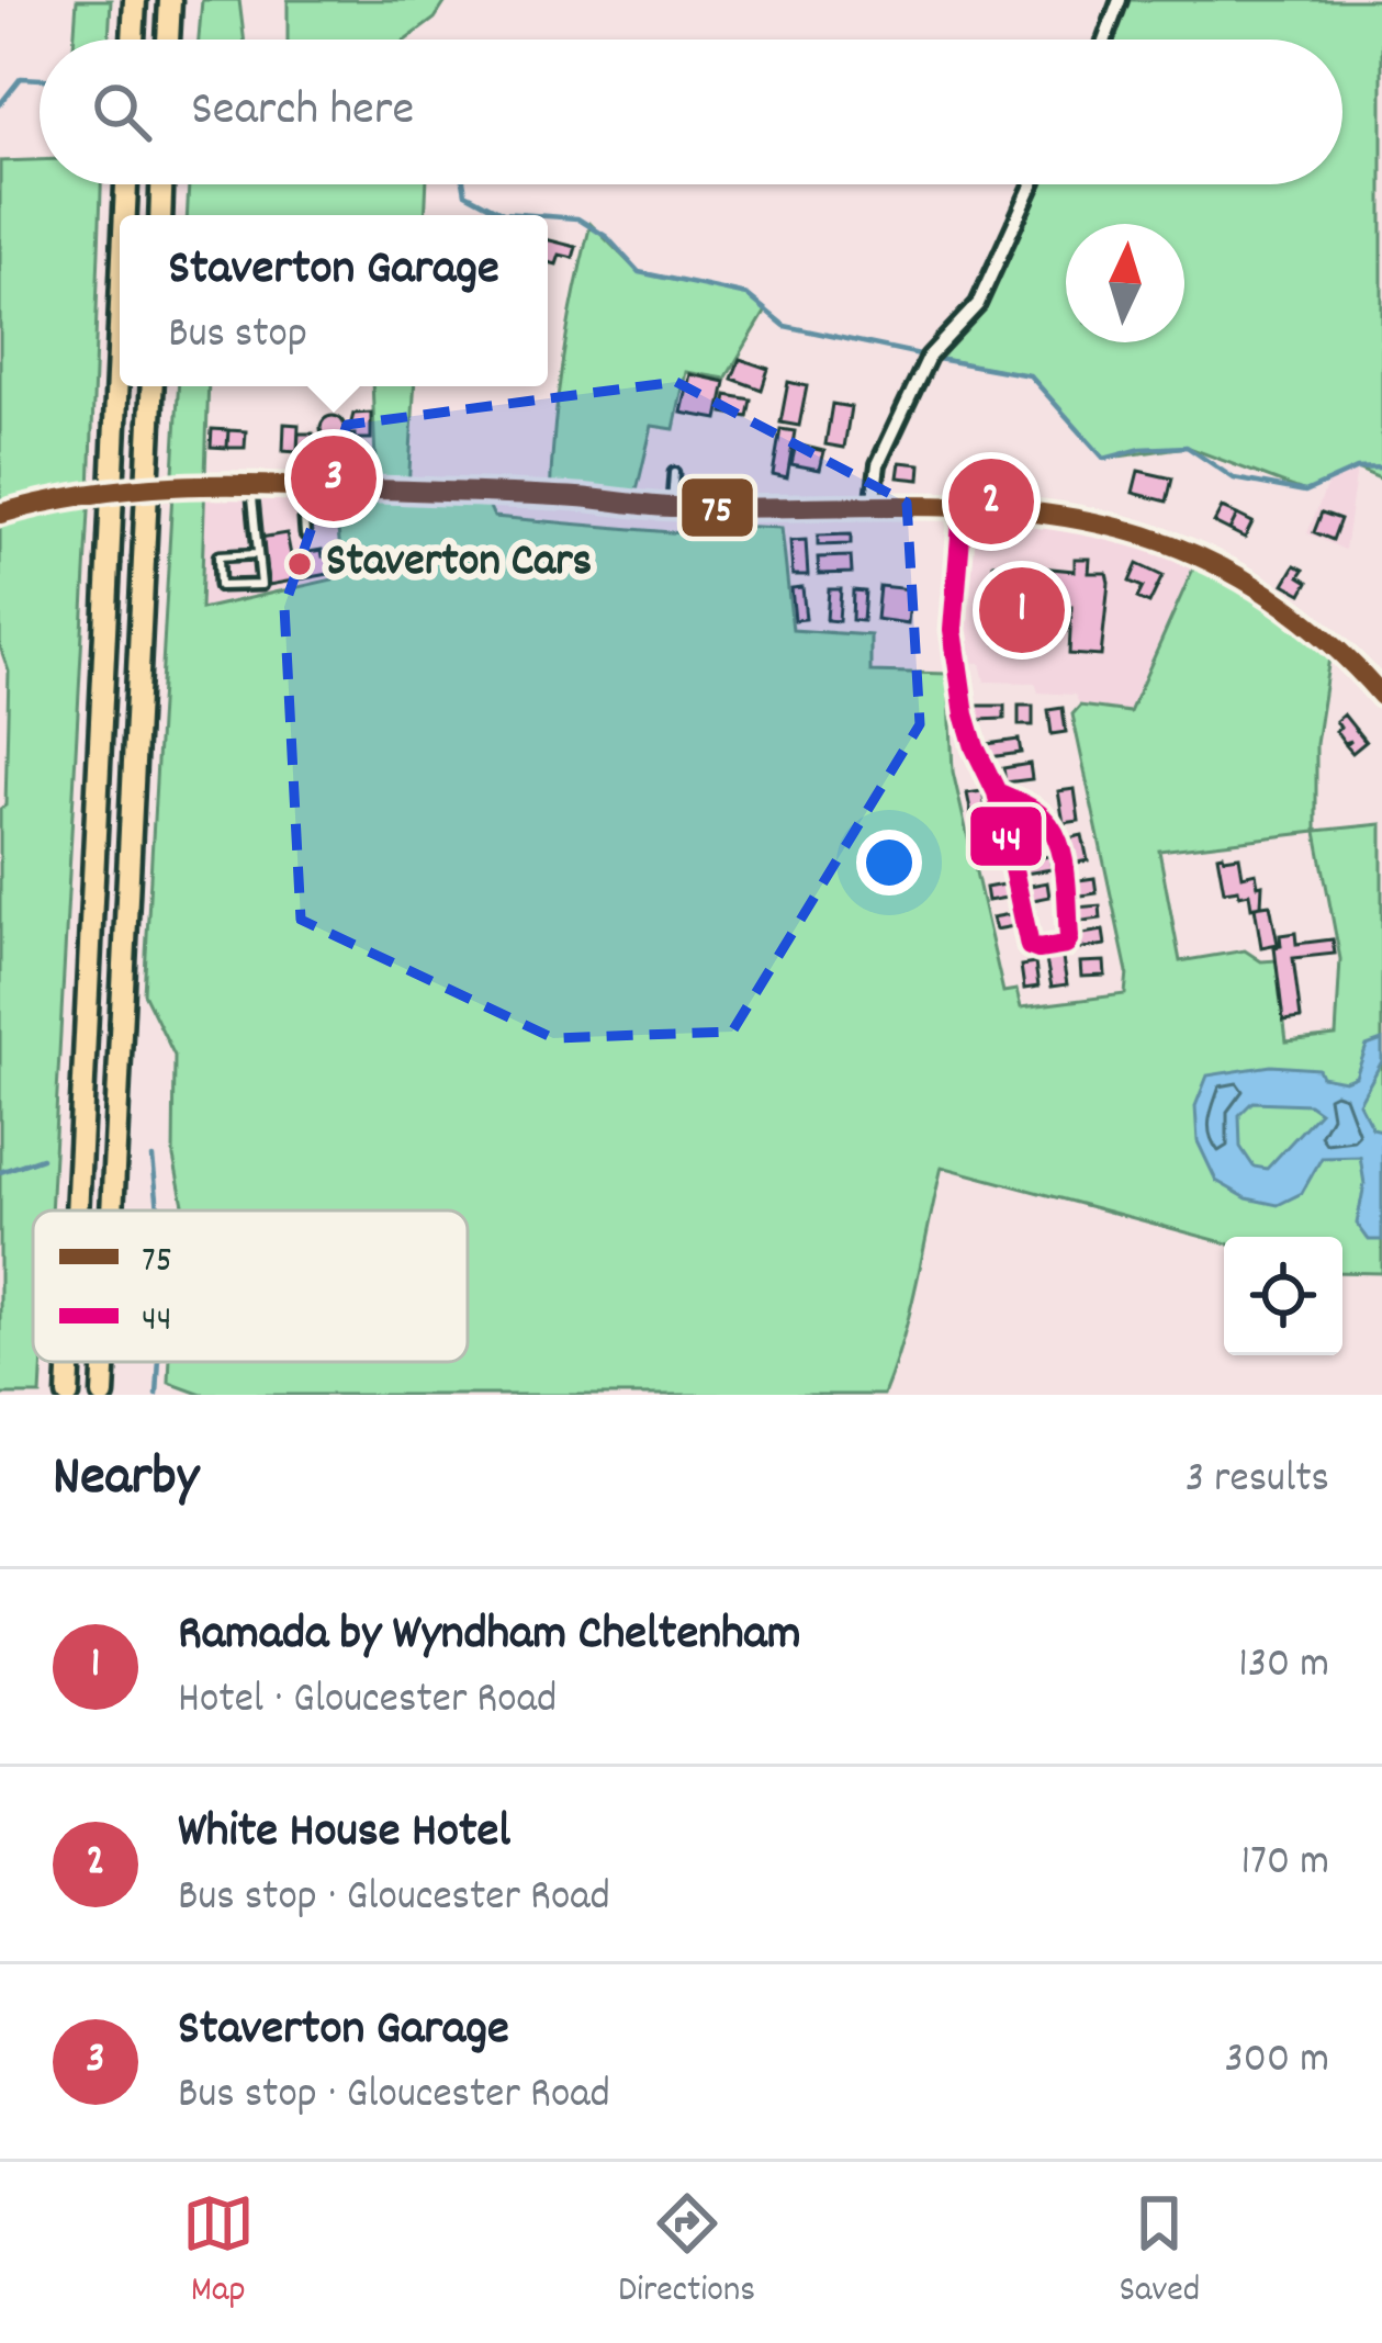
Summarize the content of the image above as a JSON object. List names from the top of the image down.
{
  "places": ["Staverton Cars"],
  "lines": ["transit line 75", "transit line 44"],
  "legend": ["75", "44"],
  "north": "top",
  "page": {
    "search": "Search here",
    "popup": ["Staverton Garage", "Bus stop"],
    "pins": ["3", "2", "1"],
    "heading": ["Nearby", "3 results"],
    "list": [
      {
        "mark": "1",
        "name": "Ramada by Wyndham Cheltenham",
        "note": "Hotel · Gloucester Road",
        "value": "130 m"
      },
      {
        "mark": "2",
        "name": "White House Hotel",
        "note": "Bus stop · Gloucester Road",
        "value": "170 m"
      },
      {
        "mark": "3",
        "name": "Staverton Garage",
        "note": "Bus stop · Gloucester Road",
        "value": "300 m"
      }
    ],
    "nav": ["Map", "Directions", "Saved"]
  }
}
